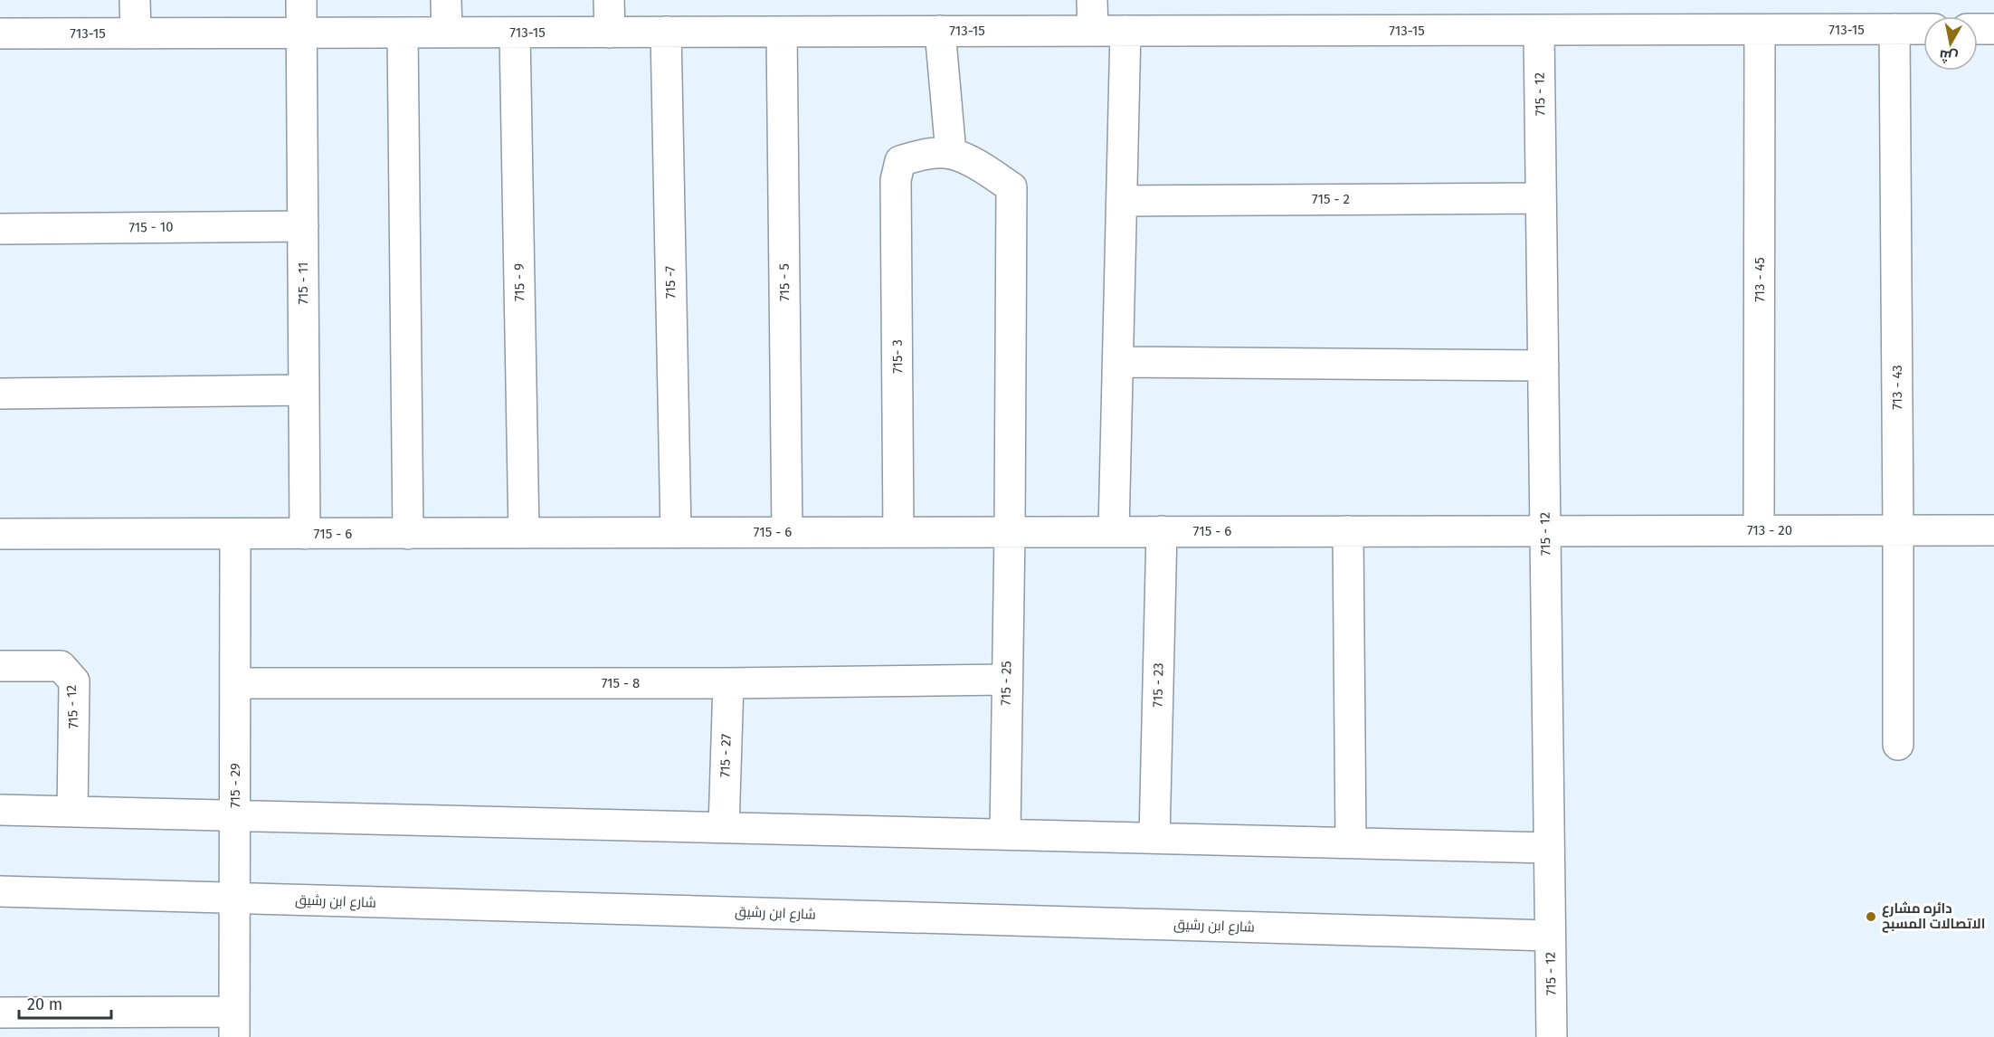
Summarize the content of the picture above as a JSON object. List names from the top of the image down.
{
  "streets": {
    "street": [
      "713-15",
      "715 - 12",
      "715 - 2",
      "715 - 10",
      "713 - 45",
      "715 - 9",
      "715 -7",
      "715 - 5",
      "715 - 11",
      "715- 3",
      "713 - 43",
      "713 - 20",
      "715 - 6",
      "715 - 8",
      "715 - 25",
      "715 - 23",
      "715 - 27",
      "715 - 29",
      "شارع ابن رشيق"
    ]
  },
  "crossings": [
    ["713-15", "715 - 12"],
    ["713-15", "713 - 45"],
    ["713-15", "715 - 9"],
    ["713-15", "715 -7"],
    ["713-15", "715 - 5"],
    ["713-15", "715 - 11"],
    ["713-15", "713 - 43"],
    ["715 - 12", "715 - 2"],
    ["715 - 12", "713 - 20"],
    ["715 - 12", "715 - 6"],
    ["715 - 12", "شارع ابن رشيق"],
    ["715 - 10", "715 - 11"],
    ["713 - 45", "713 - 20"],
    ["715 - 9", "715 - 6"],
    ["715 -7", "715 - 6"],
    ["715 - 5", "715 - 6"],
    ["715 - 11", "715 - 6"],
    ["715- 3", "715 - 6"],
    ["715- 3", "715 - 25"],
    ["713 - 43", "713 - 20"],
    ["713 - 20", "715 - 6"],
    ["715 - 6", "715 - 25"],
    ["715 - 6", "715 - 23"],
    ["715 - 6", "715 - 29"],
    ["715 - 8", "715 - 25"],
    ["715 - 8", "715 - 27"],
    ["715 - 8", "715 - 29"],
    ["715 - 29", "شارع ابن رشيق"]
  ],
  "places": ["دائره مشارع الاتصالات المسبح"],
  "scale_bar": "20 m",
  "north": "bottom"
}
